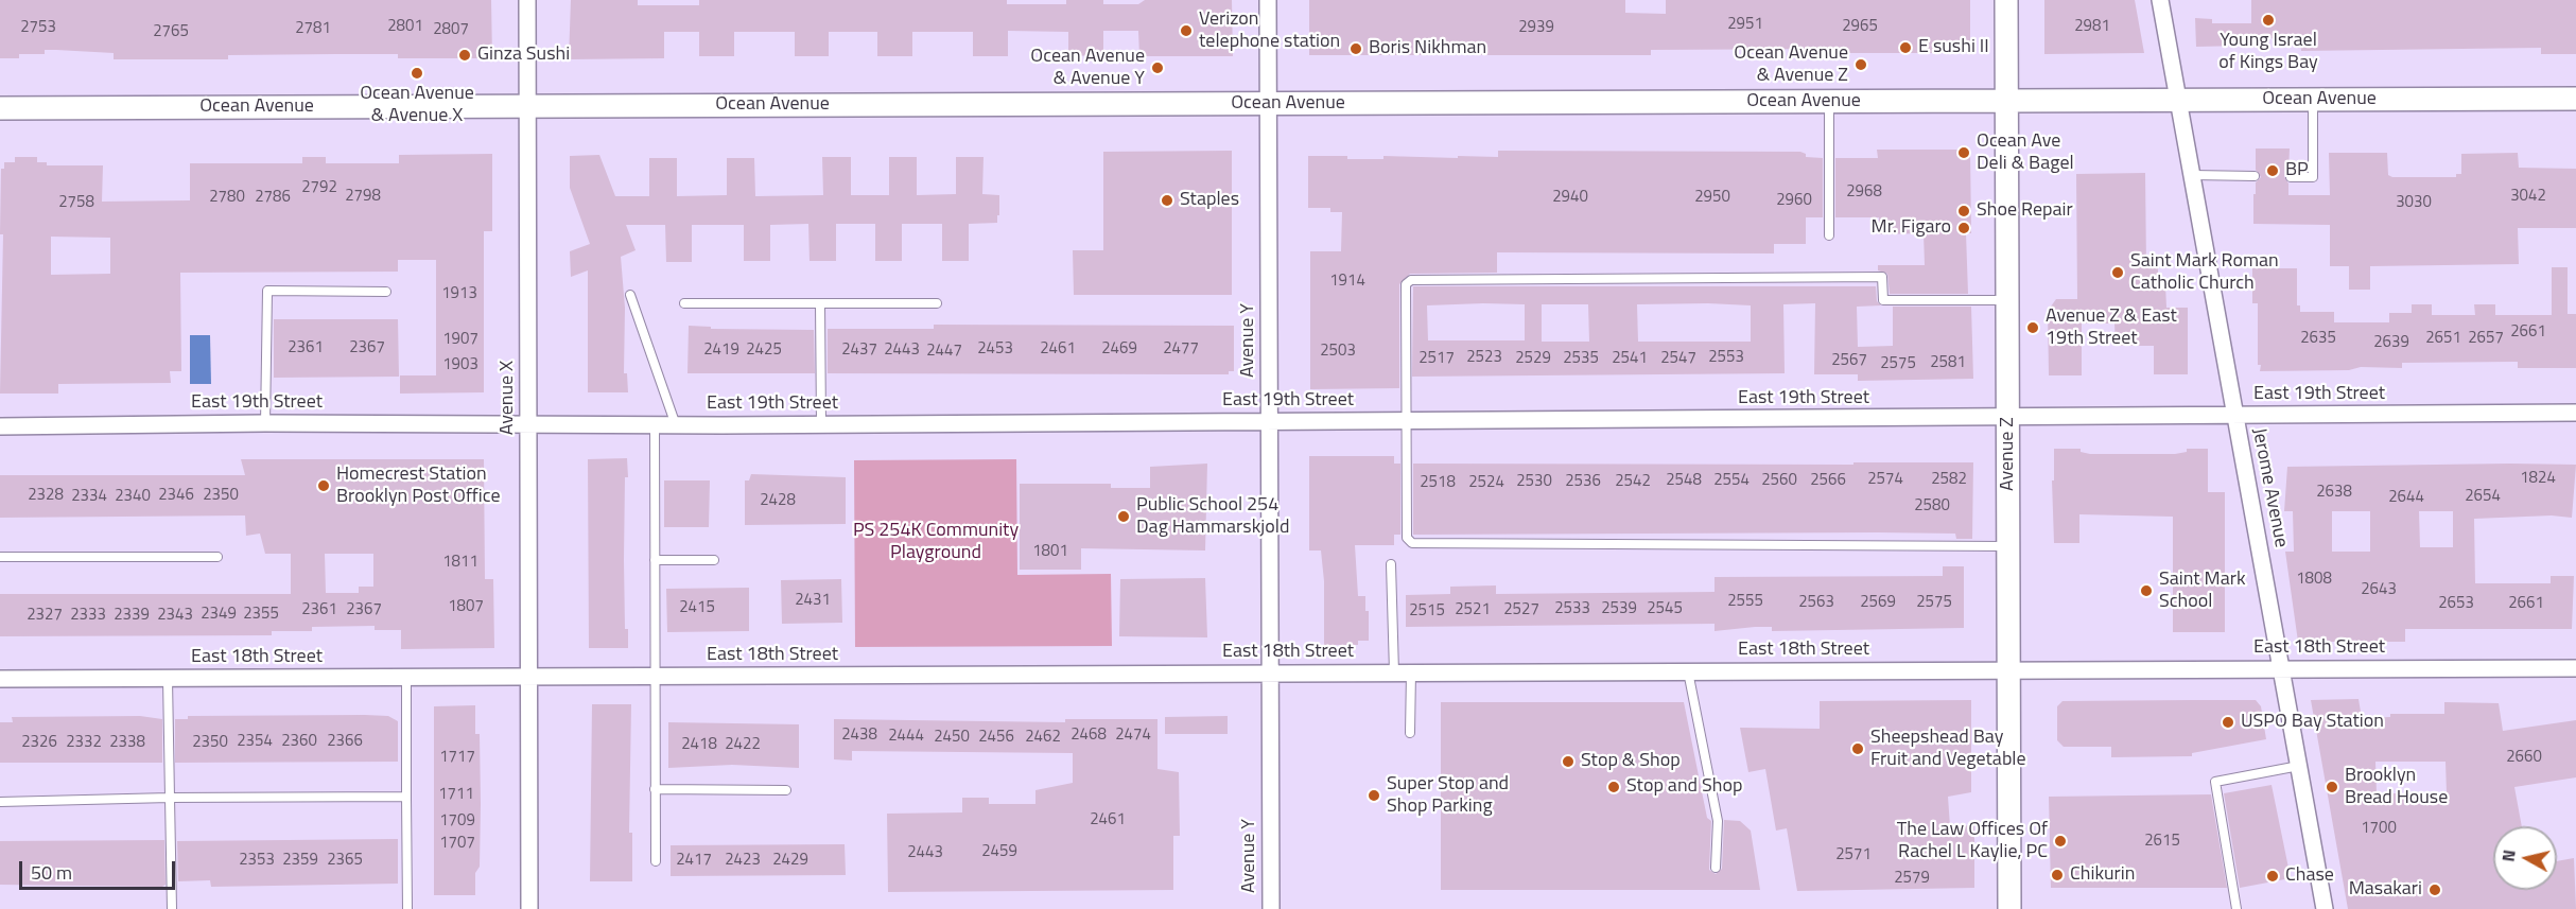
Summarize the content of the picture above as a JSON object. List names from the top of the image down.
{
  "streets": {
    "main road": ["Ocean Avenue", "Avenue Z"],
    "street": [
      "Avenue Y",
      "East 19th Street",
      "Avenue X",
      "Jerome Avenue",
      "East 18th Street"
    ]
  },
  "crossings": [
    ["Ocean Avenue", "Avenue Y"],
    ["Ocean Avenue", "Avenue X"],
    ["Ocean Avenue", "Avenue Z"],
    ["Ocean Avenue", "Jerome Avenue"],
    ["Avenue Y", "East 19th Street"],
    ["Avenue Y", "East 18th Street"],
    ["East 19th Street", "Avenue X"],
    ["East 19th Street", "Avenue Z"],
    ["East 19th Street", "Jerome Avenue"],
    ["Avenue X", "East 18th Street"],
    ["Avenue Z", "East 18th Street"],
    ["Jerome Avenue", "East 18th Street"]
  ],
  "parks": ["PS 254K Community Playground"],
  "places": [
    "Young Israel of Kings Bay",
    "Verizon telephone station",
    "E sushi II",
    "Boris Nikhman",
    "Ginza Sushi",
    "Ocean Avenue & Avenue Z",
    "Ocean Avenue & Avenue Y",
    "Ocean Avenue & Avenue X",
    "Ocean Ave Deli & Bagel",
    "BP",
    "Staples",
    "Shoe Repair",
    "Mr. Figaro",
    "Saint Mark Roman Catholic Church",
    "Avenue Z & East 19th Street",
    "Homecrest Station Brooklyn Post Office",
    "Public School 254 Dag Hammarskjold",
    "Saint Mark School",
    "USPO Bay Station",
    "Sheepshead Bay Fruit and Vegetable",
    "Stop & Shop",
    "Stop and Shop",
    "Brooklyn Bread House",
    "Super Stop and Shop Parking",
    "The Law Offices Of Rachel L Kaylie, PC",
    "Chikurin",
    "Chase",
    "Masakari"
  ],
  "house_numbers": [
    "2951",
    "2801",
    "2965",
    "2981",
    "2753",
    "2939",
    "2781",
    "2807",
    "2765",
    "2792",
    "2968",
    "2798",
    "3042",
    "2780",
    "2786",
    "2940",
    "2950",
    "2960",
    "2758",
    "3030",
    "1914",
    "1913",
    "2661",
    "2635",
    "2651",
    "2657",
    "1907",
    "2639",
    "2361",
    "2367",
    "2453",
    "2461",
    "2469",
    "2477",
    "2419",
    "2425",
    "2437",
    "2443",
    "2447",
    "2503",
    "2523",
    "2553",
    "2517",
    "2529",
    "2535",
    "2541",
    "2547",
    "2567",
    "2581",
    "2575",
    "1903",
    "1824",
    "2574",
    "2582",
    "2548",
    "2554",
    "2560",
    "2566",
    "2530",
    "2536",
    "2542",
    "2518",
    "2524",
    "2638",
    "2328",
    "2346",
    "2350",
    "2334",
    "2340",
    "2654",
    "2644",
    "2428",
    "2580",
    "1801",
    "1811",
    "1808",
    "2643",
    "2431",
    "2555",
    "2563",
    "2569",
    "2575",
    "2653",
    "2661",
    "1807",
    "2415",
    "2533",
    "2539",
    "2545",
    "2361",
    "2367",
    "2521",
    "2527",
    "2515",
    "2349",
    "2355",
    "2327",
    "2333",
    "2339",
    "2343",
    "2438",
    "2468",
    "2474",
    "2444",
    "2450",
    "2456",
    "2462",
    "2354",
    "2360",
    "2366",
    "2326",
    "2332",
    "2338",
    "2350",
    "2418",
    "2422",
    "1717",
    "2660",
    "1711",
    "2461",
    "1709",
    "1700",
    "2615",
    "1707",
    "2459",
    "2443",
    "2571",
    "2353",
    "2359",
    "2365",
    "2417",
    "2423",
    "2429",
    "2579"
  ],
  "scale_bar": "50 m",
  "north": "left"
}
